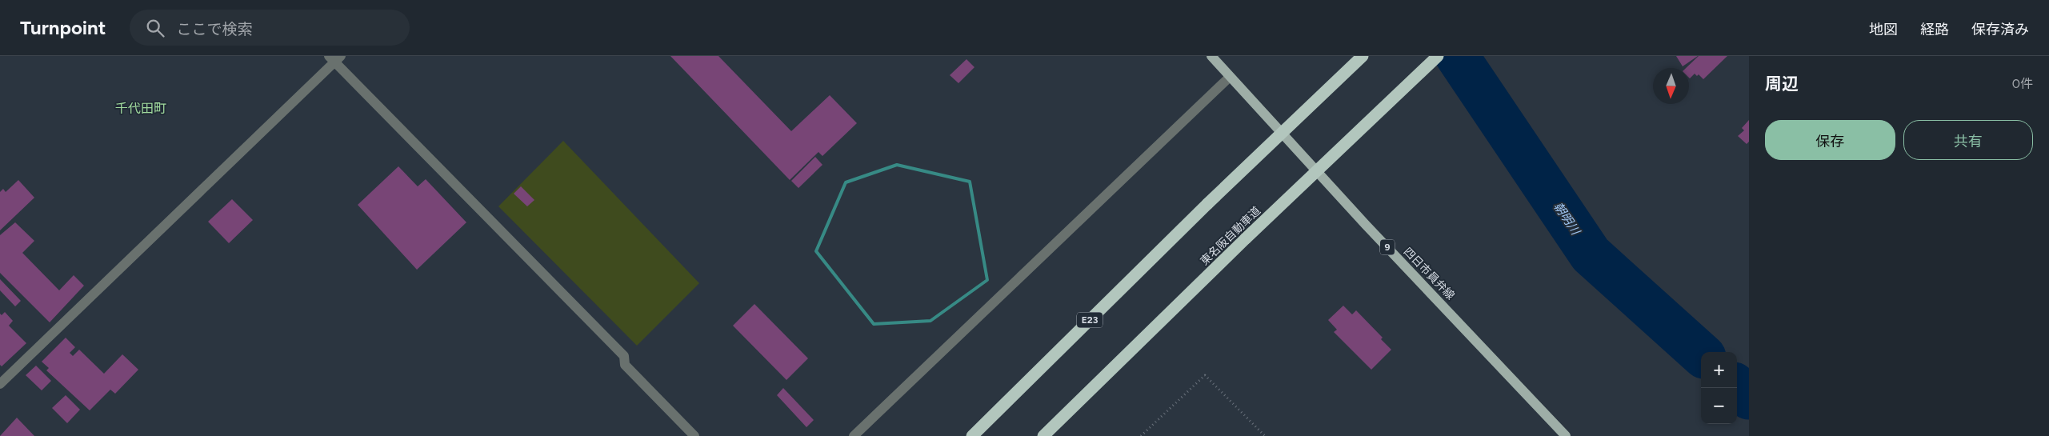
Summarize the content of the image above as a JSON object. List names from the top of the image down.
{
  "streets": {
    "highway": ["東名阪自動車道", "E23"],
    "main road": ["9", "四日市員弁線"]
  },
  "districts": ["千代田町"],
  "water": ["朝明川"],
  "north": "bottom",
  "page": {
    "header": "Turnpoint",
    "search": "ここで検索",
    "nav": ["地図", "経路", "保存済み"],
    "heading": ["周辺", "0件"],
    "buttons": ["保存", "共有"],
    "map_buttons": ["+", "−"]
  }
}
